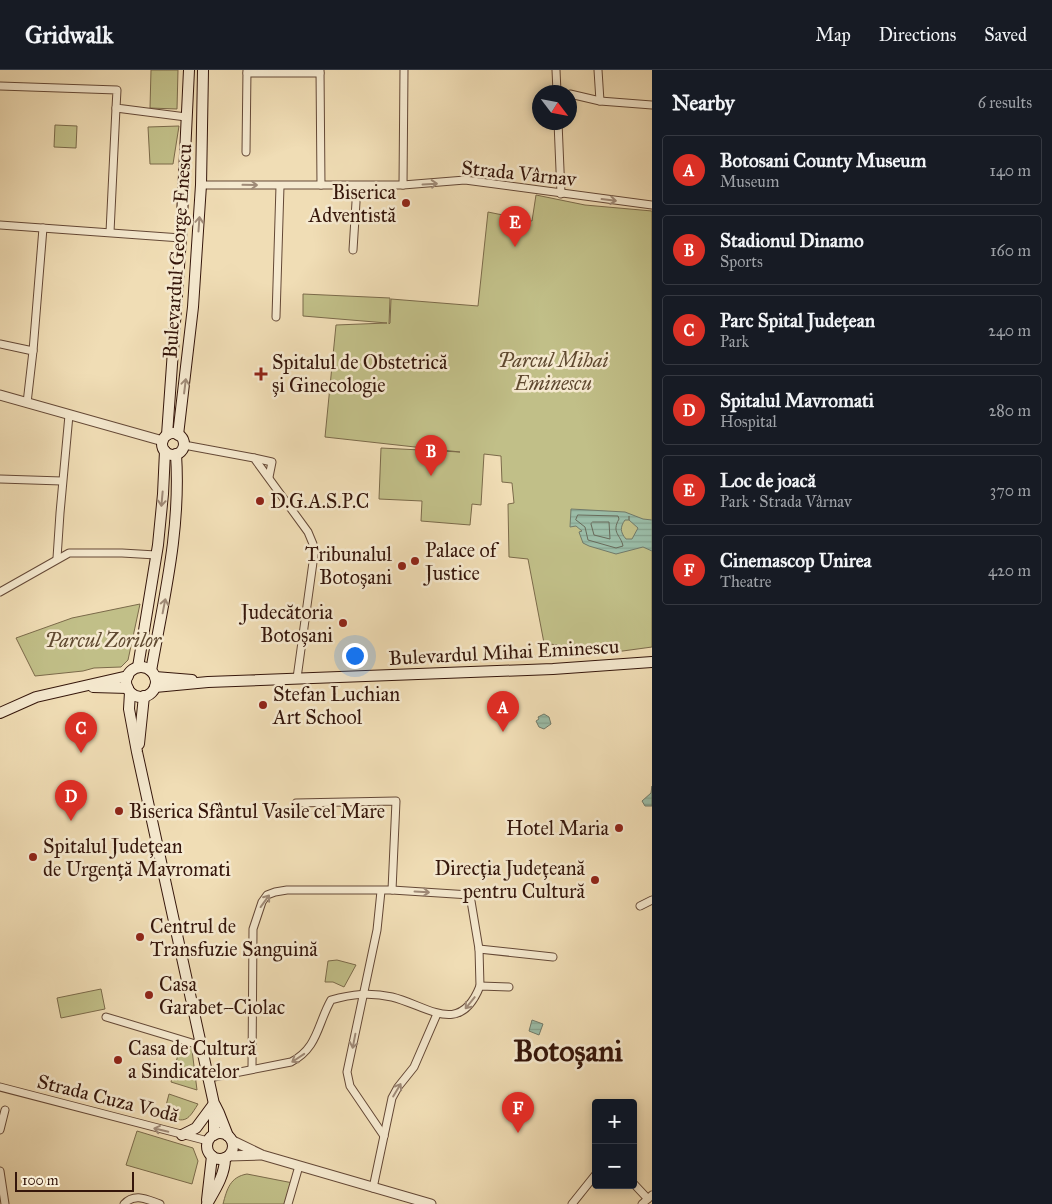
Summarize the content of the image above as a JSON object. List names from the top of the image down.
{
  "streets": {
    "main road": ["Bulevardul George Enescu", "Bulevardul Mihai Eminescu"],
    "street": ["Strada Vârnav", "Strada Cuza Vodă"]
  },
  "crossings": [
    ["Strada Vârnav", "Bulevardul George Enescu"],
    ["Bulevardul George Enescu", "Bulevardul Mihai Eminescu"]
  ],
  "one_way": ["Strada Vârnav", "Strada Cuza Vodă"],
  "districts": ["Botoșani"],
  "parks": ["Parcul Mihai Eminescu", "Parcul Zorilor"],
  "places": {
    "other": [
      "Biserica Adventistă",
      "D.G.A.S.P.C",
      "Palace of Justice",
      "Tribunalul Botoșani",
      "Judecătoria Botoșani",
      "Stefan Luchian Art School",
      "Biserica Sfântul Vasile cel Mare",
      "Hotel Maria",
      "Spitalul Județean de Urgență Mavromati",
      "Direcția Județeană pentru Cultură",
      "Centrul de Transfuzie Sanguină",
      "Casa Garabet–Ciolac",
      "Casa de Cultură a Sindicatelor"
    ],
    "health": ["Spitalul de Obstetrică și Ginecologie"]
  },
  "scale_bar": "100 m",
  "north": "bottom right",
  "page": {
    "header": "Gridwalk",
    "nav": ["Map", "Directions", "Saved"],
    "heading": ["Nearby", "6 results"],
    "list": [
      {
        "mark": "A",
        "name": "Botosani County Museum",
        "note": "Museum",
        "value": "140 m"
      },
      {
        "mark": "B",
        "name": "Stadionul Dinamo",
        "note": "Sports",
        "value": "160 m"
      },
      {
        "mark": "C",
        "name": "Parc Spital Județean",
        "note": "Park",
        "value": "240 m"
      },
      {
        "mark": "D",
        "name": "Spitalul Mavromati",
        "note": "Hospital",
        "value": "280 m"
      },
      {
        "mark": "E",
        "name": "Loc de joacă",
        "note": "Park · Strada Vârnav",
        "value": "370 m"
      },
      {
        "mark": "F",
        "name": "Cinemascop Unirea",
        "note": "Theatre",
        "value": "420 m"
      }
    ],
    "pins": [
      "E",
      "B",
      "A",
      "C",
      "D",
      "F"
    ],
    "map_buttons": ["+", "−"],
    "scale": "100 m"
  }
}
